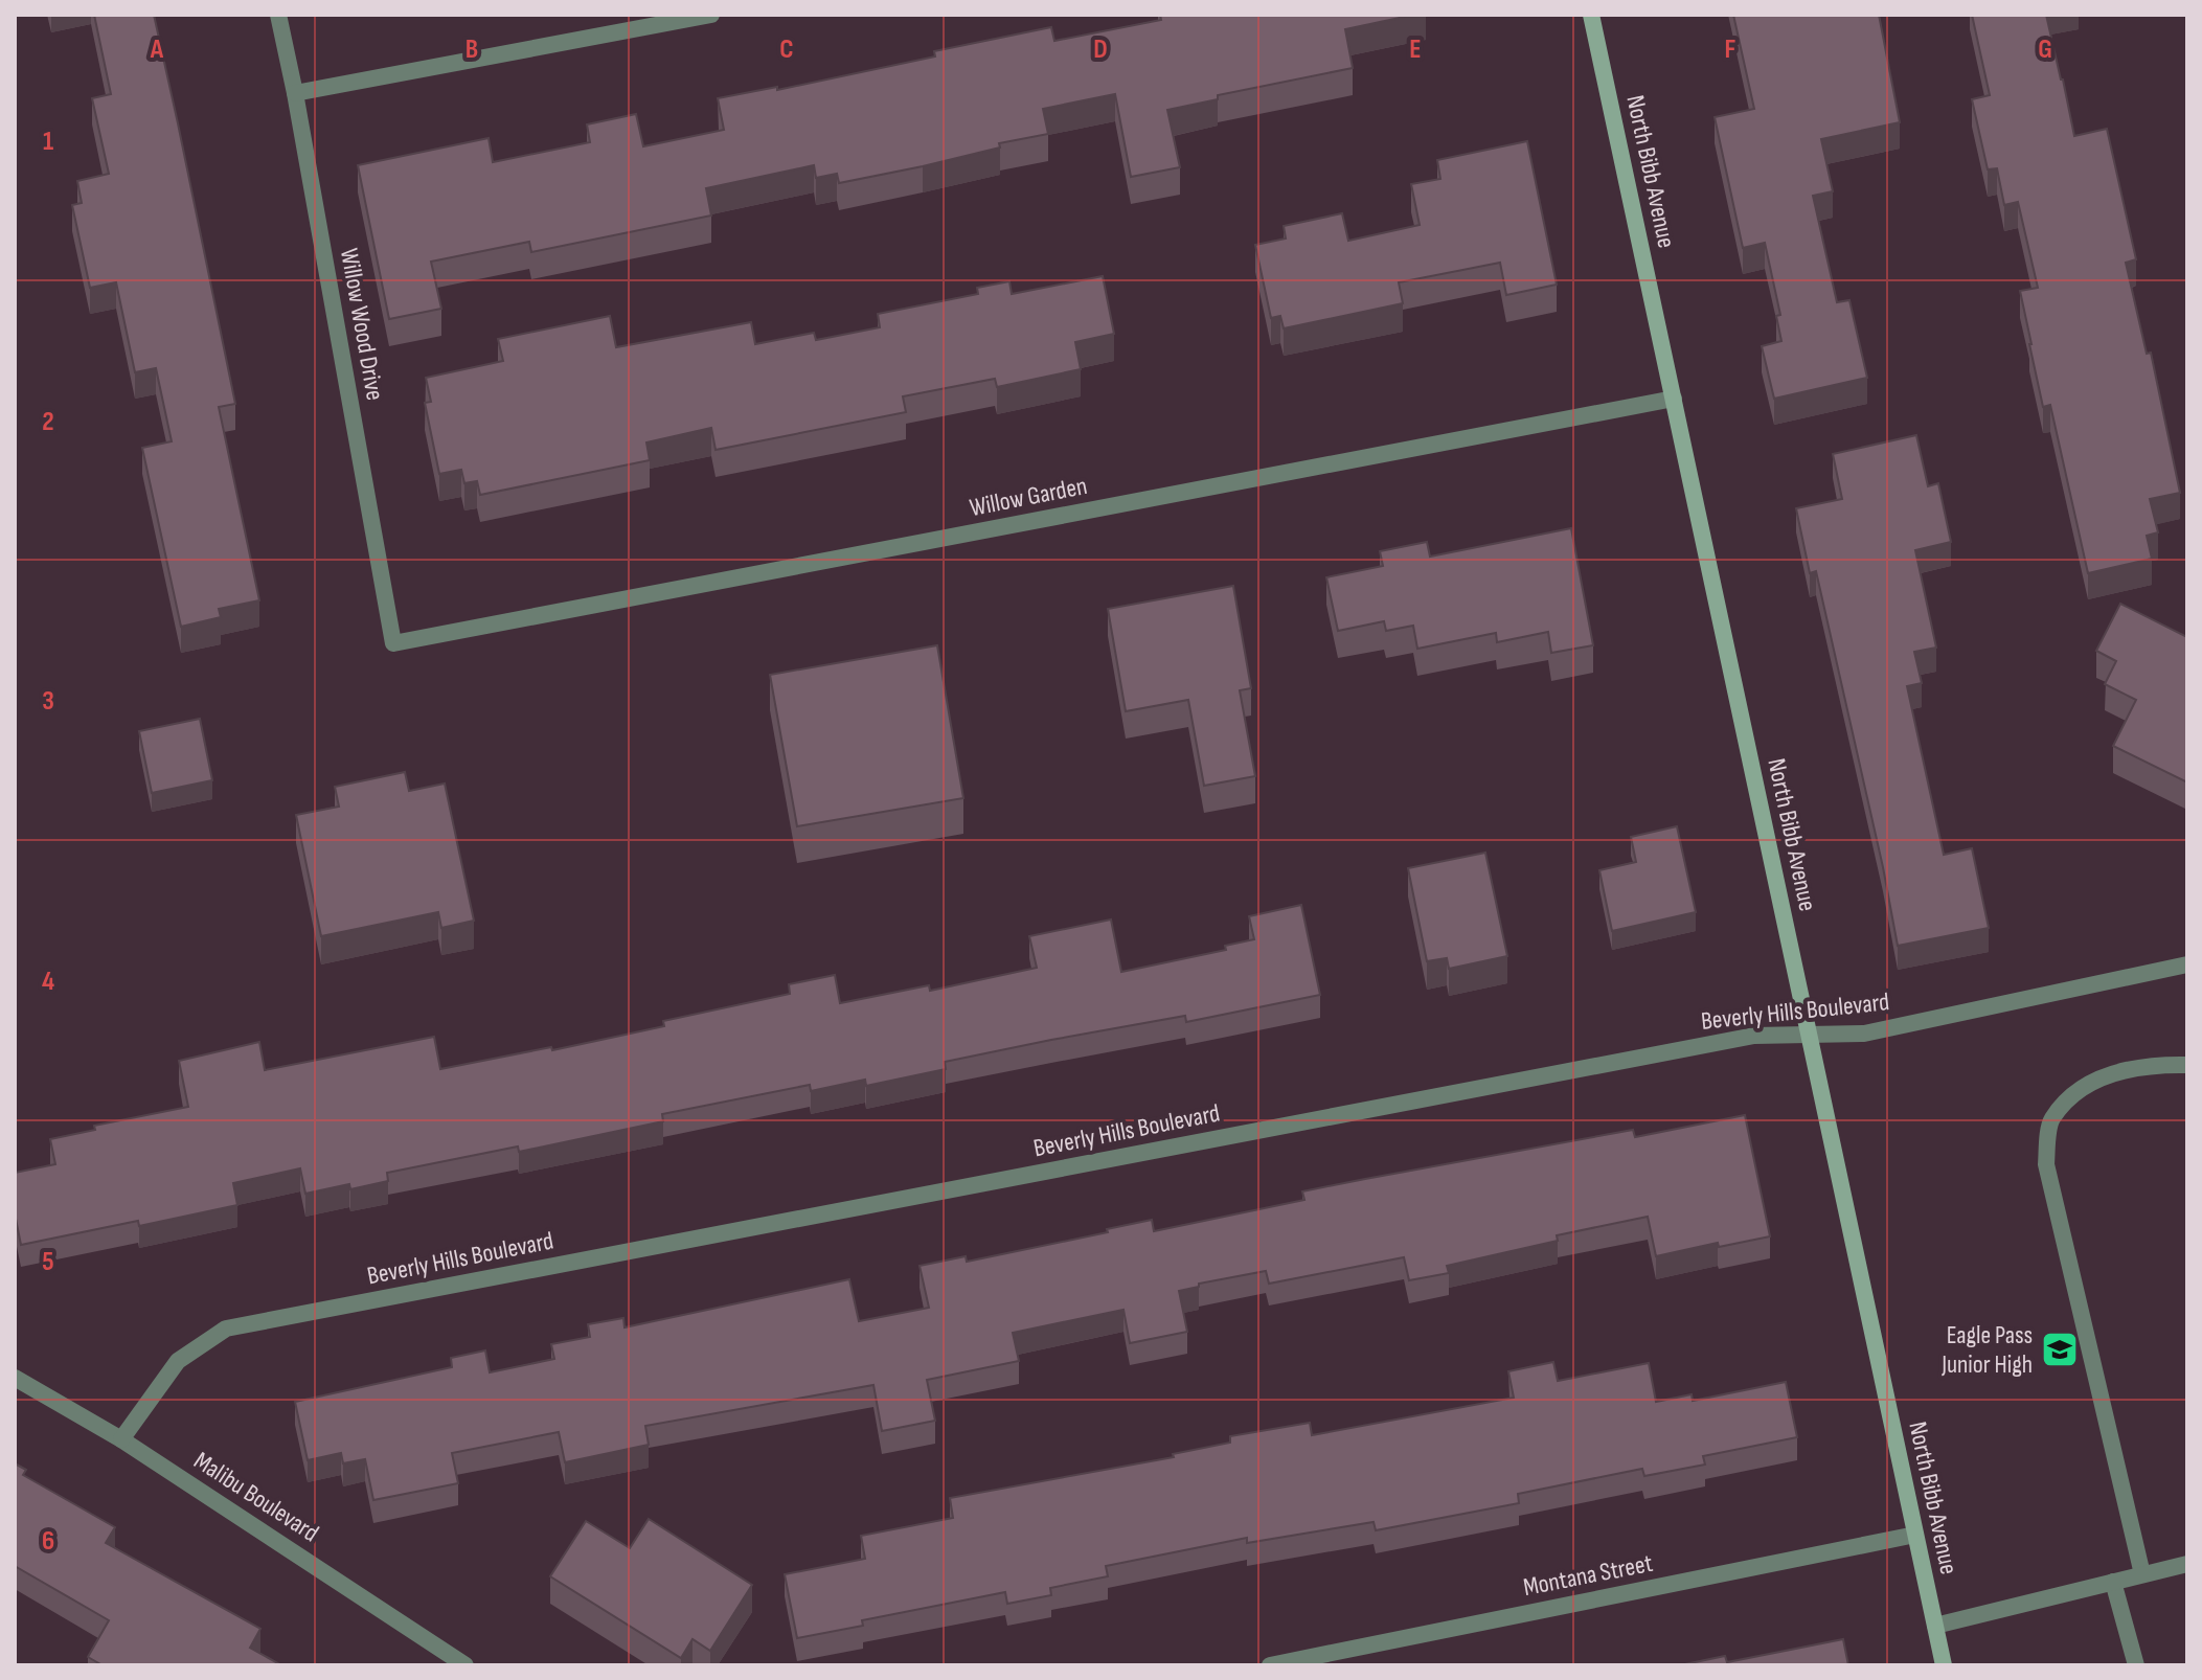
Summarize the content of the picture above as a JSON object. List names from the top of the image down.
{
  "streets": {
    "main road": ["North Bibb Avenue"],
    "street": [
      "Willow Wood Drive",
      "Willow Garden",
      "Beverly Hills Boulevard",
      "Malibu Boulevard",
      "Montana Street"
    ]
  },
  "crossings": [
    ["North Bibb Avenue", "Willow Garden"],
    ["North Bibb Avenue", "Beverly Hills Boulevard"],
    ["North Bibb Avenue", "Montana Street"],
    ["Willow Wood Drive", "Willow Garden"],
    ["Beverly Hills Boulevard", "Malibu Boulevard"]
  ],
  "places": {
    "school or university": ["Eagle Pass Junior High"]
  },
  "grid": {
    "columns": [
      "A",
      "B",
      "C",
      "D",
      "E",
      "F",
      "G"
    ],
    "rows": [
      "1",
      "2",
      "3",
      "4",
      "5",
      "6"
    ]
  }
}
